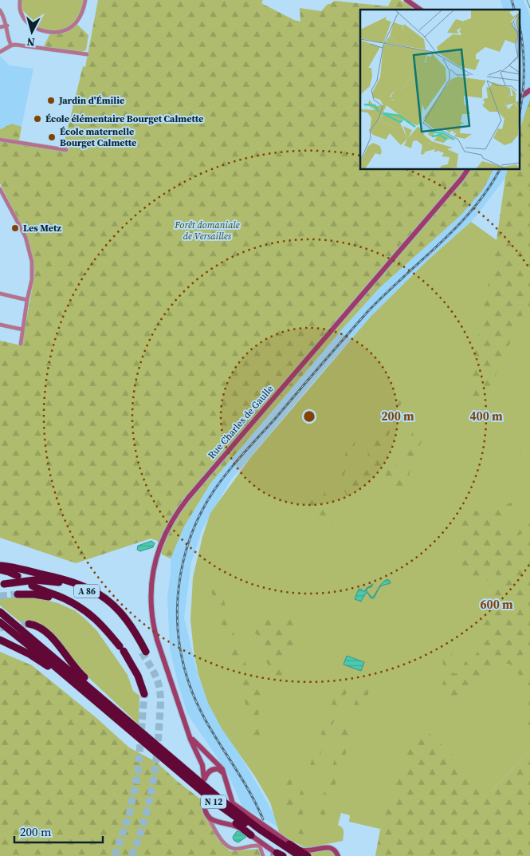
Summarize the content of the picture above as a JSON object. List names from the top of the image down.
{
  "streets": {
    "highway": ["A 86", "N 12"],
    "main road": ["Rue Charles de Gaulle"]
  },
  "crossings": [
    ["Rue Charles de Gaulle", "N 12"]
  ],
  "parks": ["Forêt domaniale de Versailles"],
  "places": [
    "Jardin d'Émilie",
    "École élémentaire Bourget Calmette",
    "École maternelle Bourget Calmette",
    "Les Metz"
  ],
  "scale_bar": "200 m",
  "north": "bottom",
  "rings": ["200 m", "400 m", "600 m"]
}
